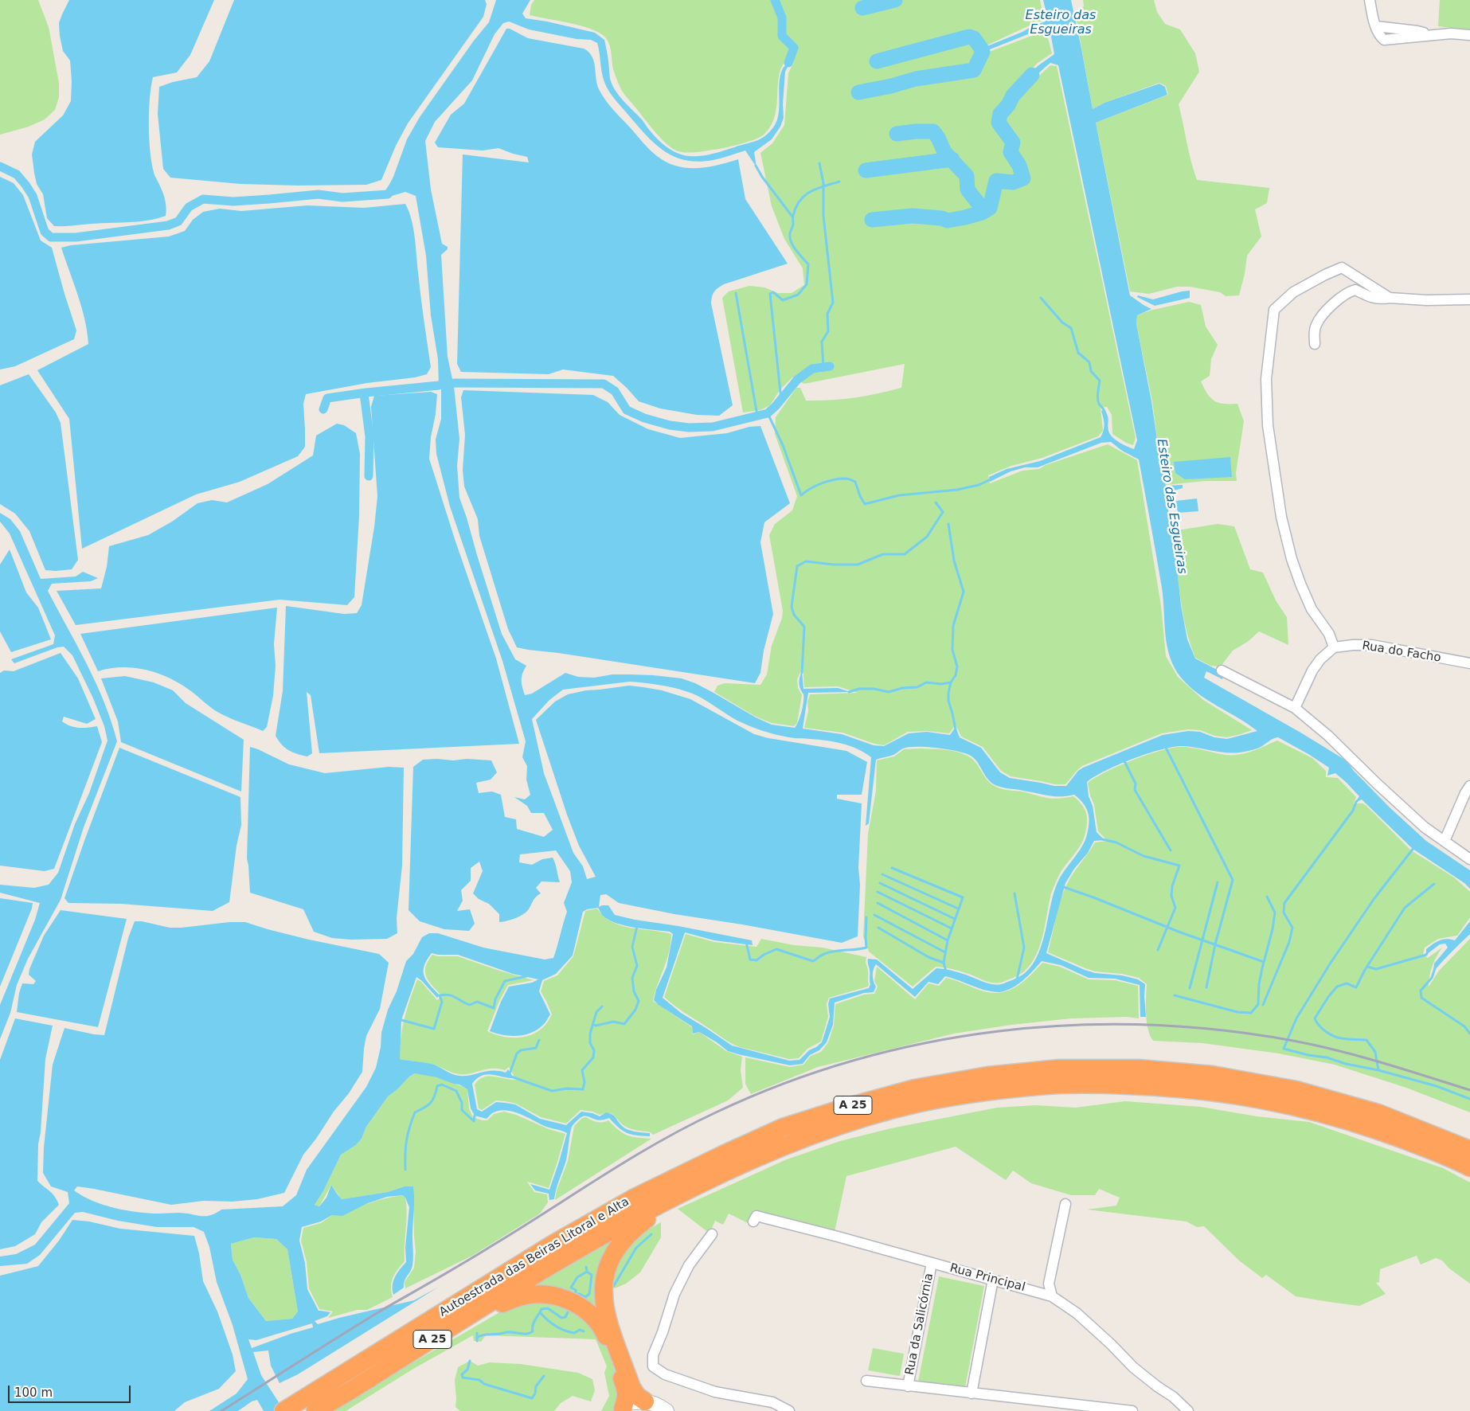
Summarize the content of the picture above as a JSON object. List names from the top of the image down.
{
  "streets": {
    "highway": ["A 25", "Autoestrada das Beiras Litoral e Alta"],
    "street": ["Rua do Facho", "Rua Principal", "Rua da Salicórnia"]
  },
  "crossings": [
    ["Rua Principal", "Rua da Salicórnia"]
  ],
  "water": ["Esteiro das Esgueiras"],
  "scale_bar": "100 m"
}
